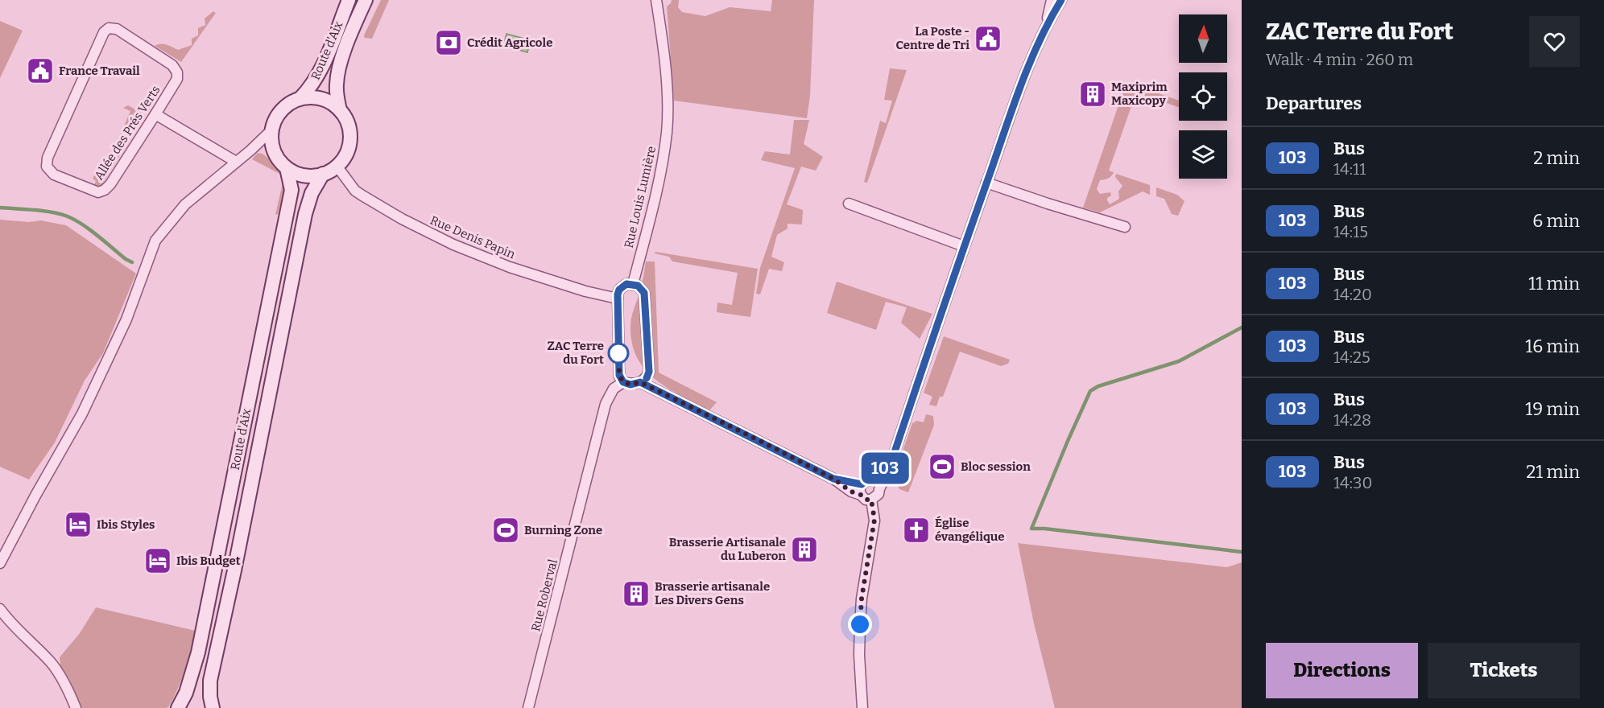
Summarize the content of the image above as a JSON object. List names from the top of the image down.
{
  "streets": {
    "main road": ["Route d'Aix"],
    "street": [
      "Allée des Prés Verts",
      "Rue Louis Lumière",
      "Rue Denis Papin",
      "Rue Roberval"
    ]
  },
  "crossings": [
    ["Route d'Aix", "Rue Denis Papin"]
  ],
  "places": {
    "public building": ["La Poste - Centre de Tri", "France Travail"],
    "bank": ["Crédit Agricole"],
    "building": ["Maxiprim Maxicopy", "Brasserie Artisanale du Luberon", "Brasserie artisanale Les Divers Gens"],
    "other": ["ZAC Terre du Fort"],
    "sports": ["Bloc session", "Burning Zone"],
    "hotel": ["Ibis Styles", "Ibis Budget"],
    "church": ["Église évangélique"]
  },
  "lines": ["bus line 103"],
  "north": "top",
  "page": {
    "on_map": "103",
    "heading": [
      ["ZAC Terre du Fort", "Walk · 4 min · 260 m"],
      "Departures"
    ],
    "list": [
      {
        "mark": "103",
        "name": "Bus",
        "note": "14:11",
        "value": "2 min"
      },
      {
        "mark": "103",
        "name": "Bus",
        "note": "14:15",
        "value": "6 min"
      },
      {
        "mark": "103",
        "name": "Bus",
        "note": "14:20",
        "value": "11 min"
      },
      {
        "mark": "103",
        "name": "Bus",
        "note": "14:25",
        "value": "16 min"
      },
      {
        "mark": "103",
        "name": "Bus",
        "note": "14:28",
        "value": "19 min"
      },
      {
        "mark": "103",
        "name": "Bus",
        "note": "14:30",
        "value": "21 min"
      }
    ],
    "buttons": ["Directions", "Tickets"]
  }
}
